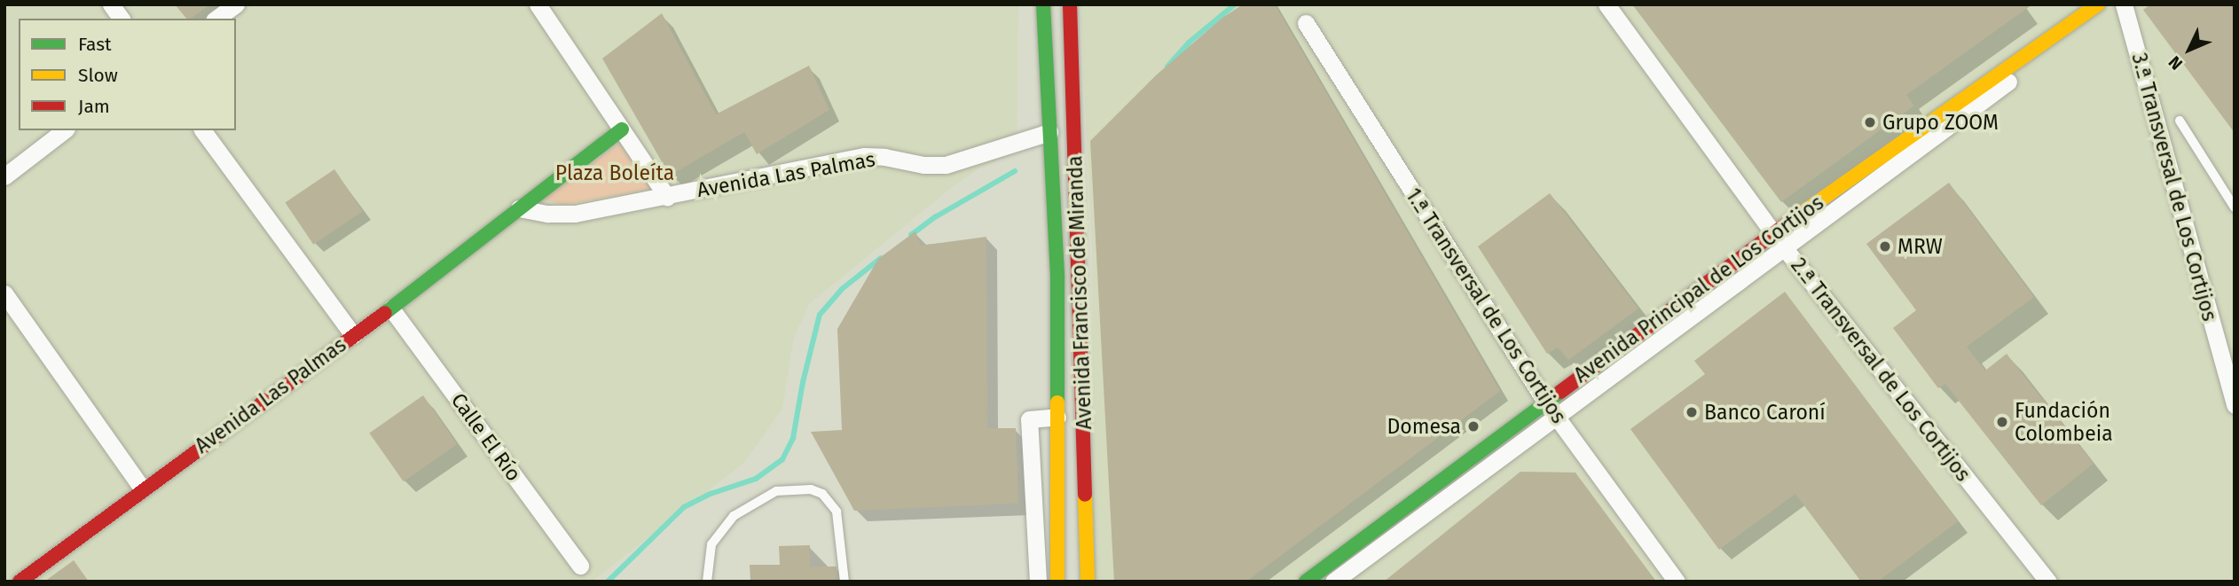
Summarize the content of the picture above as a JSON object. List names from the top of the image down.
{
  "streets": {
    "street": [
      "Avenida Las Palmas",
      "3.ª Transversal de Los Cortijos",
      "Avenida Principal de Los Cortijos",
      "Avenida Francisco de Miranda",
      "1.ª Transversal de Los Cortijos",
      "2.ª Transversal de Los Cortijos",
      "Calle El Río"
    ]
  },
  "crossings": [
    ["Avenida Las Palmas", "Avenida Francisco de Miranda"],
    ["Avenida Las Palmas", "Calle El Río"],
    ["Avenida Principal de Los Cortijos", "1.ª Transversal de Los Cortijos"],
    ["Avenida Principal de Los Cortijos", "2.ª Transversal de Los Cortijos"]
  ],
  "parks": ["Plaza Boleíta"],
  "places": [
    "Grupo ZOOM",
    "MRW",
    "Banco Caroní",
    "Fundación Colombeia",
    "Domesa"
  ],
  "legend": ["Fast", "Slow", "Jam"],
  "north": "bottom left"
}
